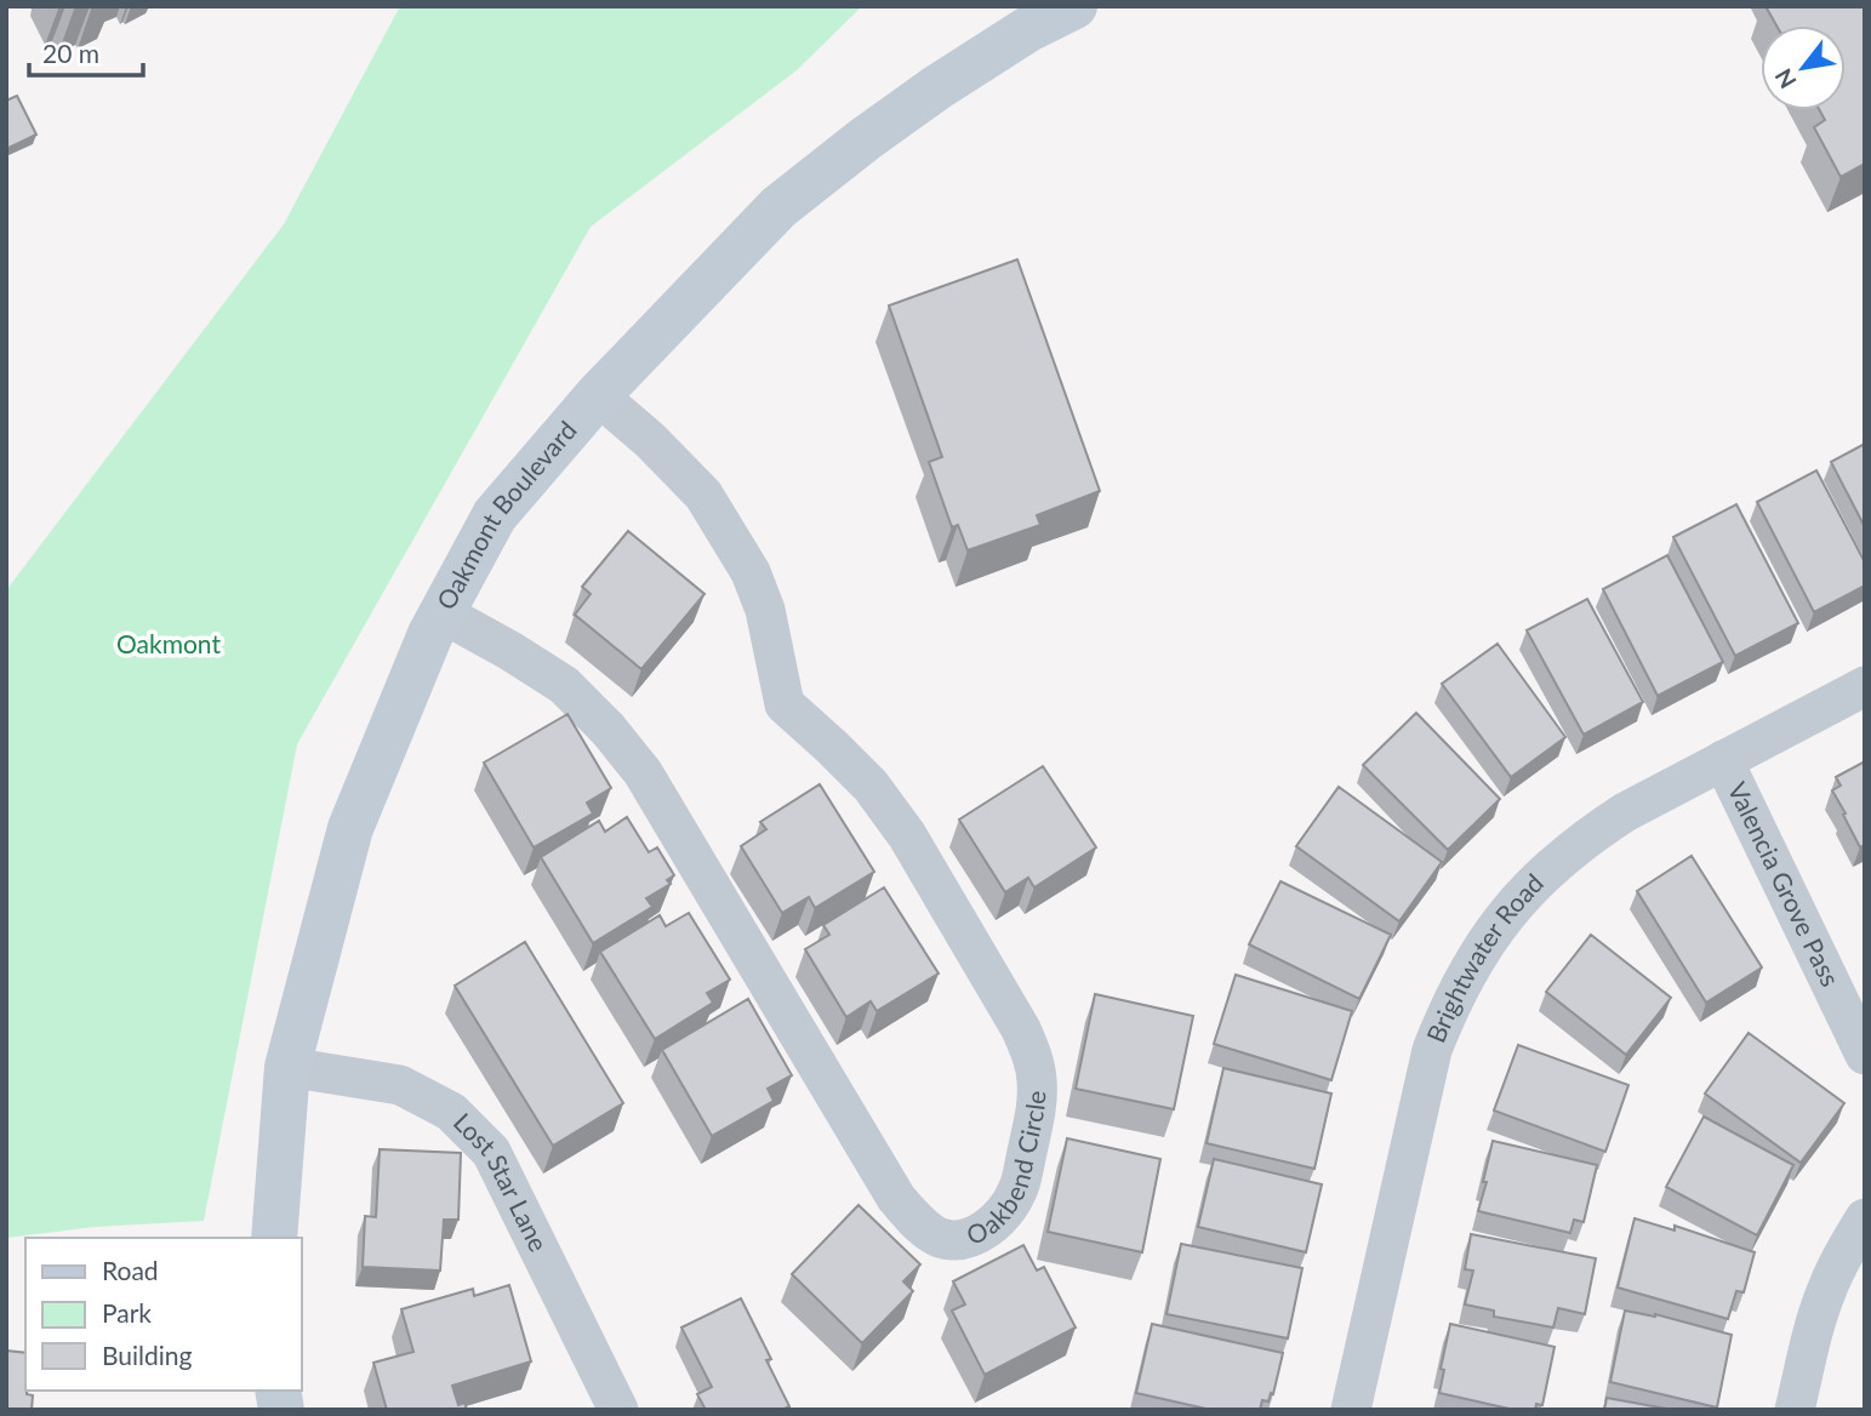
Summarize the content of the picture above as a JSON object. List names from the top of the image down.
{
  "streets": {
    "street": [
      "Oakmont Boulevard",
      "Valencia Grove Pass",
      "Brightwater Road",
      "Oakbend Circle",
      "Lost Star Lane"
    ]
  },
  "crossings": [
    ["Oakmont Boulevard", "Oakbend Circle"],
    ["Oakmont Boulevard", "Lost Star Lane"],
    ["Valencia Grove Pass", "Brightwater Road"]
  ],
  "parks": ["Oakmont"],
  "legend": ["Road", "Park", "Building"],
  "scale_bar": "20 m",
  "north": "bottom left"
}
